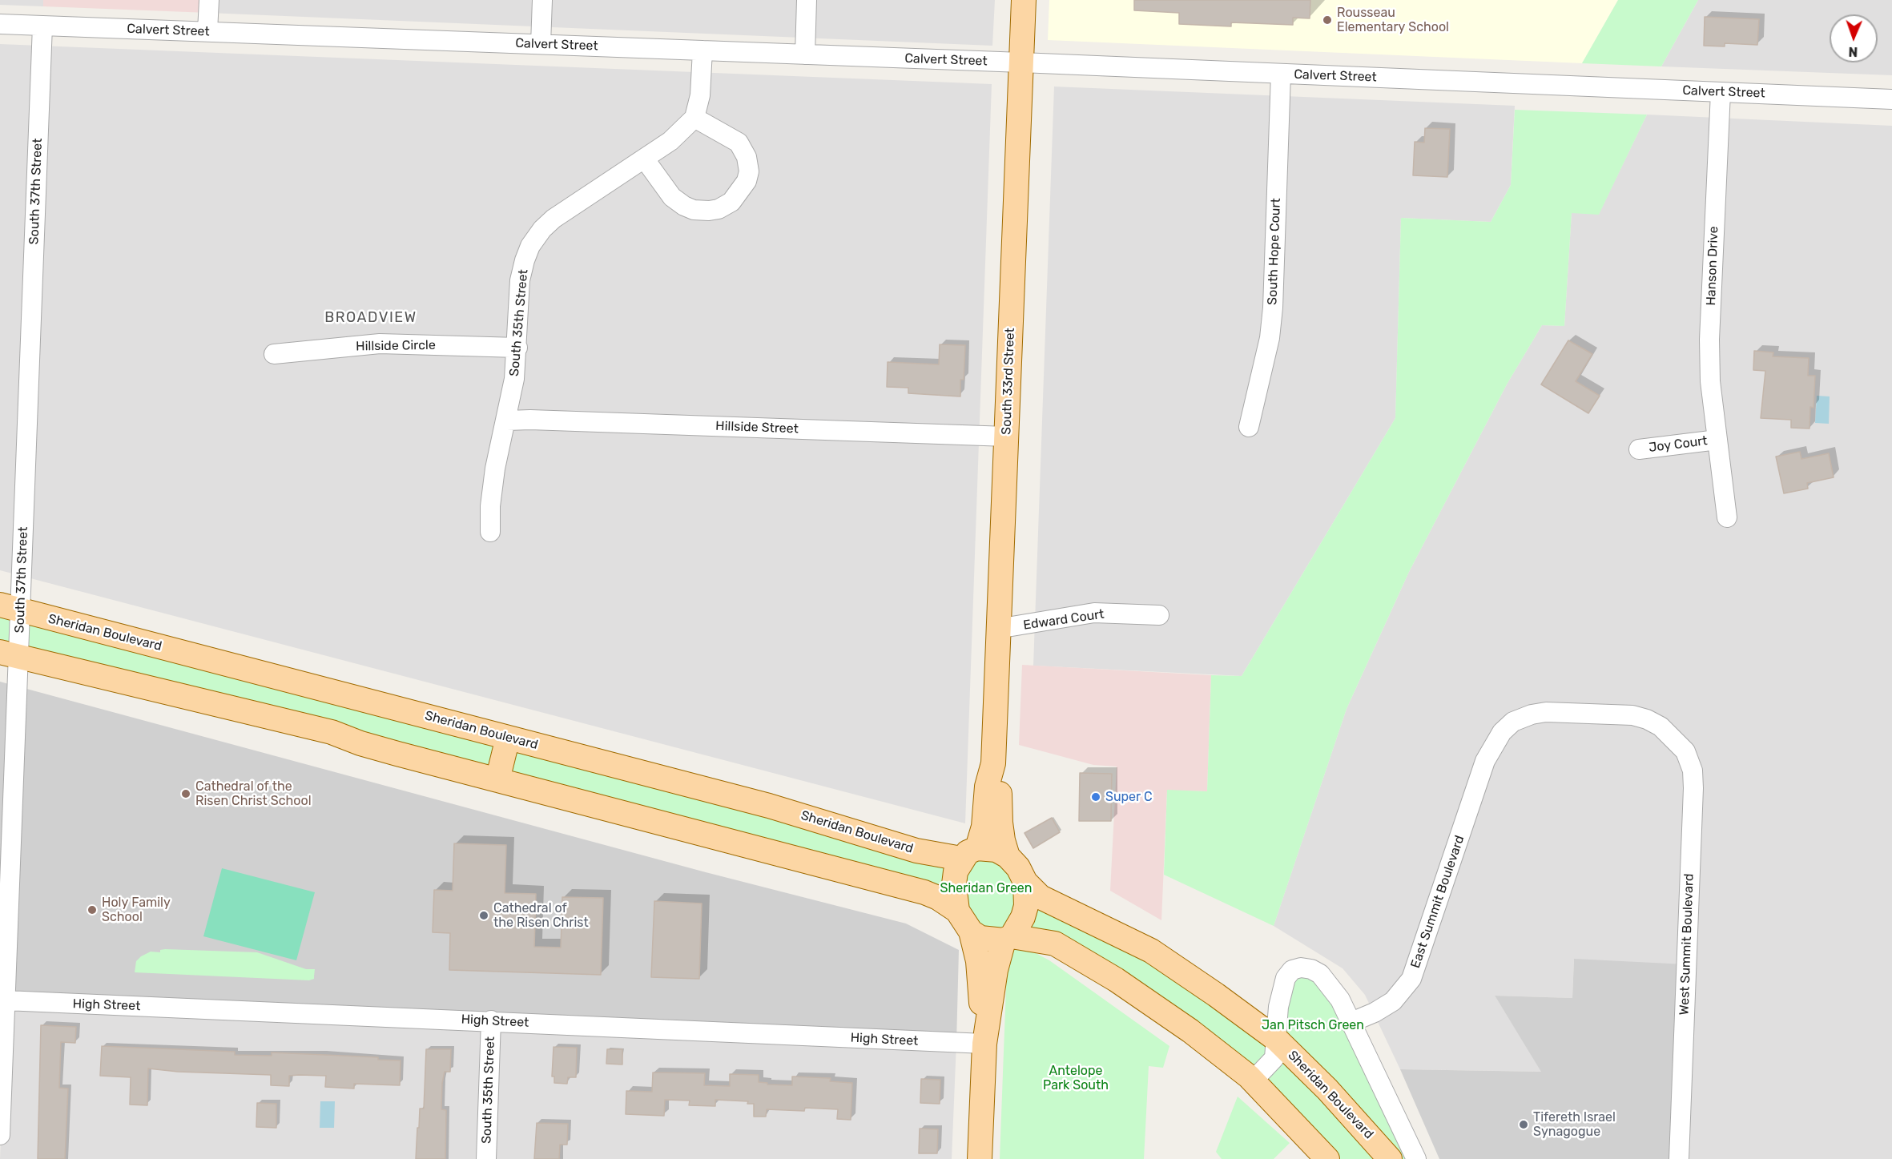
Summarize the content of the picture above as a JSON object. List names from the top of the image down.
{
  "streets": {
    "main road": ["South 33rd Street", "Sheridan Boulevard"],
    "street": [
      "Calvert Street",
      "South 37th Street",
      "South Hope Court",
      "Hanson Drive",
      "South 35th Street",
      "Hillside Circle",
      "Hillside Street",
      "Joy Court",
      "Edward Court",
      "East Summit Boulevard",
      "West Summit Boulevard",
      "High Street"
    ]
  },
  "crossings": [
    ["Calvert Street", "South 37th Street"],
    ["Calvert Street", "South Hope Court"],
    ["Calvert Street", "Hanson Drive"],
    ["Calvert Street", "South 33rd Street"],
    ["South 37th Street", "Sheridan Boulevard"],
    ["South 37th Street", "High Street"],
    ["Hanson Drive", "Joy Court"],
    ["South 35th Street", "Hillside Circle"],
    ["South 35th Street", "Hillside Street"],
    ["South 35th Street", "High Street"],
    ["South 33rd Street", "Hillside Street"],
    ["South 33rd Street", "Edward Court"],
    ["South 33rd Street", "Sheridan Boulevard"],
    ["East Summit Boulevard", "West Summit Boulevard"]
  ],
  "districts": ["BROADVIEW"],
  "parks": ["Sheridan Green", "Jan Pitsch Green", "Antelope Park South"],
  "places": [
    "Rousseau Elementary School",
    "Cathedral of the Risen Christ School",
    "Super C",
    "Holy Family School",
    "Cathedral of the Risen Christ",
    "Tifereth Israel Synagogue"
  ],
  "north": "bottom"
}
